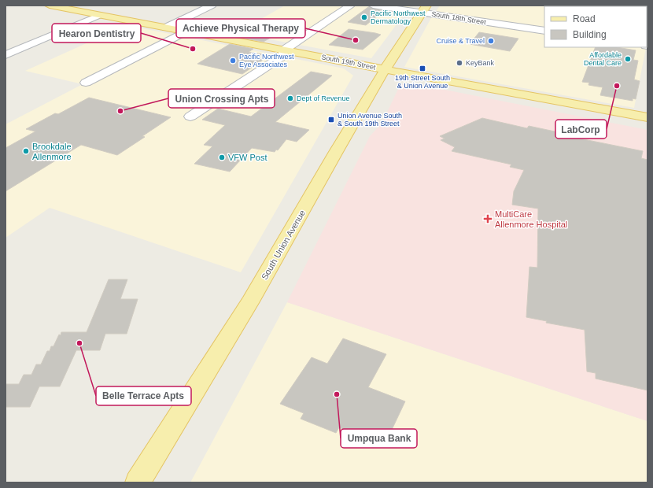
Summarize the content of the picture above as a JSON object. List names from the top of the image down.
{
  "streets": {
    "main road": ["South 19th Street", "South Union Avenue"],
    "street": ["South 18th Street"]
  },
  "crossings": [
    ["South 18th Street", "South Union Avenue"],
    ["South 19th Street", "South Union Avenue"]
  ],
  "places": {
    "other": [
      "Pacific Northwest Dermatology",
      "Achieve Physical Therapy",
      "Cruise & Travel",
      "Hearon Dentistry",
      "Affordable Dental Care",
      "Pacific Northwest Eye Associates",
      "KeyBank",
      "LabCorp",
      "Dept of Revenue",
      "Union Crossing Apts",
      "Brookdale Allenmore",
      "VFW Post",
      "Belle Terrace Apts",
      "Umpqua Bank"
    ],
    "transit": ["19th Street South & Union Avenue", "Union Avenue South & South 19th Street"],
    "health": ["MultiCare Allenmore Hospital"]
  },
  "legend": ["Road", "Building"]
}
